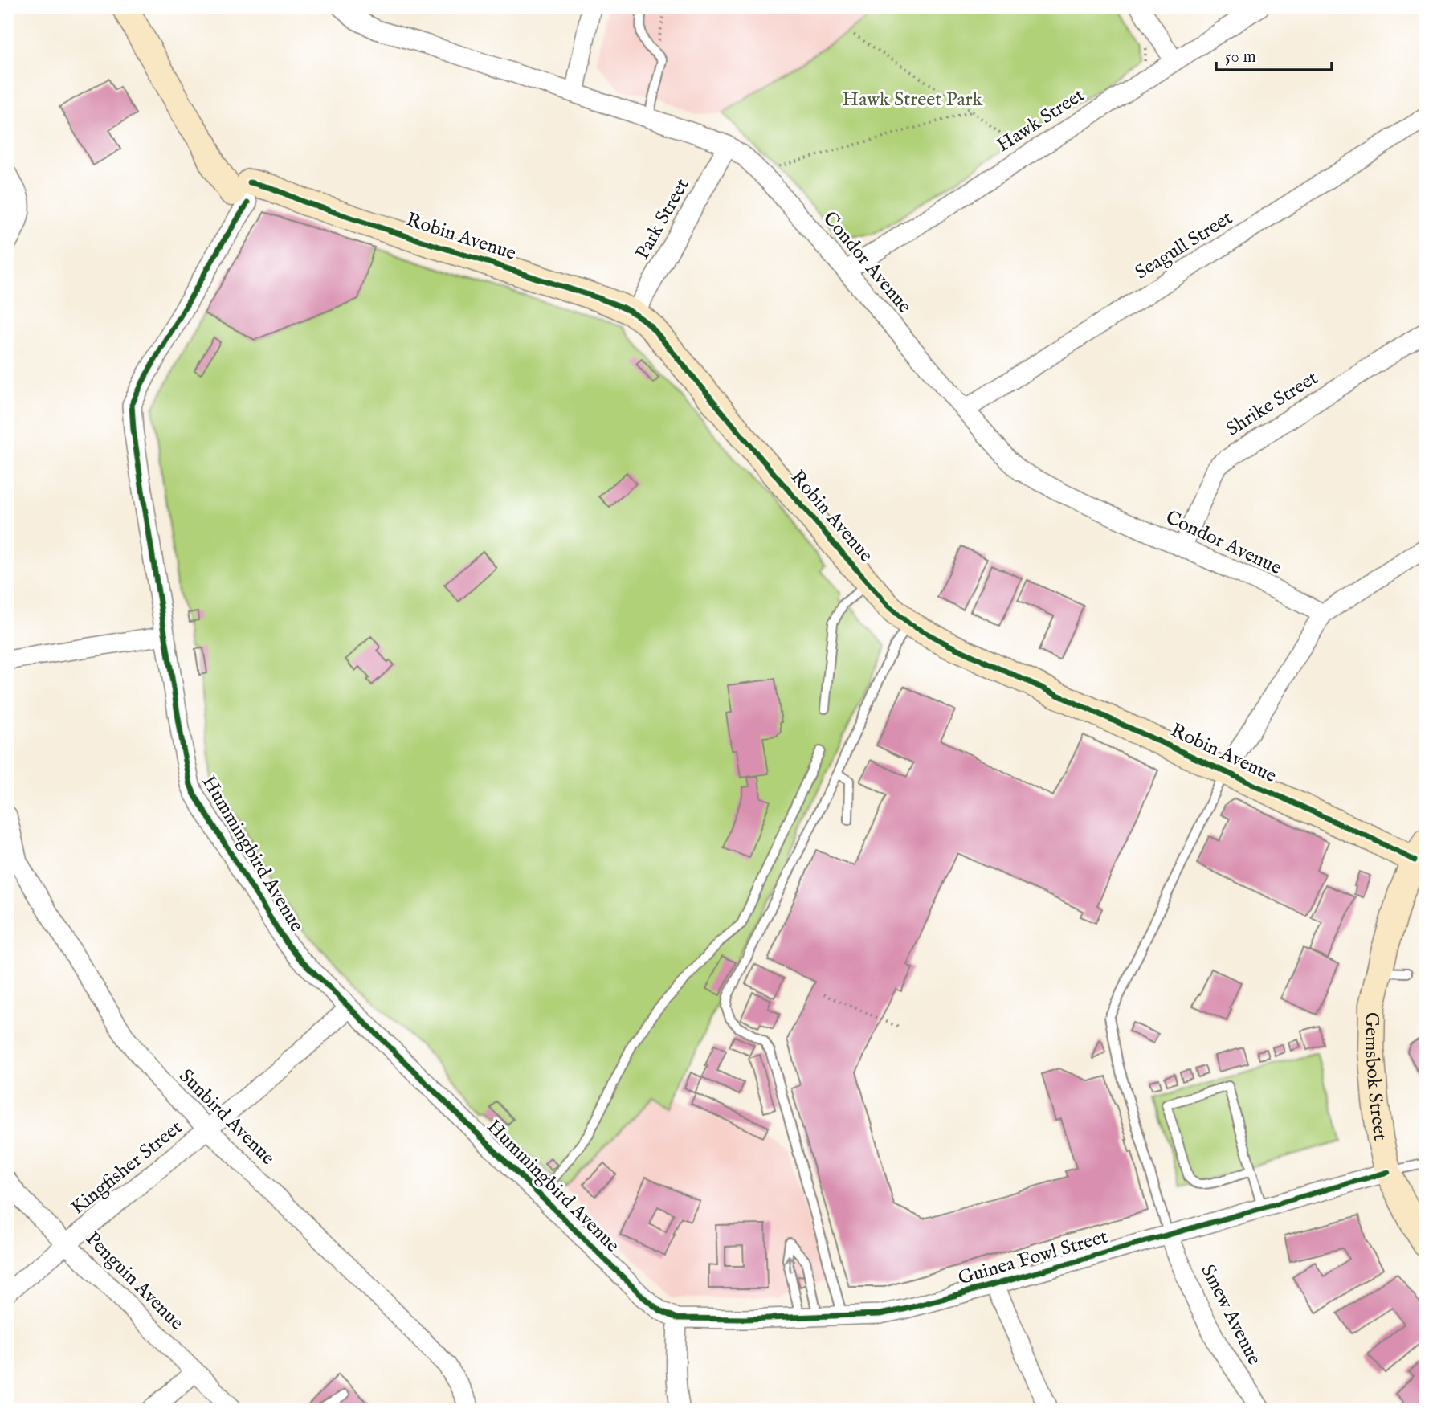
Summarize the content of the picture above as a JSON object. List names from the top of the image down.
{
  "streets": {
    "street": [
      "Hawk Street",
      "Park Street",
      "Robin Avenue",
      "Seagull Street",
      "Condor Avenue",
      "Shrike Street",
      "Hummingbird Avenue",
      "Gemsbok Street",
      "Sunbird Avenue",
      "Kingfisher Street",
      "Guinea Fowl Street",
      "Penguin Avenue",
      "Smew Avenue"
    ]
  },
  "crossings": [
    ["Hawk Street", "Condor Avenue"],
    ["Park Street", "Robin Avenue"],
    ["Park Street", "Condor Avenue"],
    ["Robin Avenue", "Hummingbird Avenue"],
    ["Robin Avenue", "Gemsbok Street"],
    ["Seagull Street", "Condor Avenue"],
    ["Condor Avenue", "Shrike Street"],
    ["Hummingbird Avenue", "Kingfisher Street"],
    ["Hummingbird Avenue", "Guinea Fowl Street"],
    ["Gemsbok Street", "Guinea Fowl Street"],
    ["Sunbird Avenue", "Kingfisher Street"],
    ["Kingfisher Street", "Penguin Avenue"],
    ["Guinea Fowl Street", "Smew Avenue"]
  ],
  "parks": ["Hawk Street Park"],
  "scale_bar": "50 m"
}
